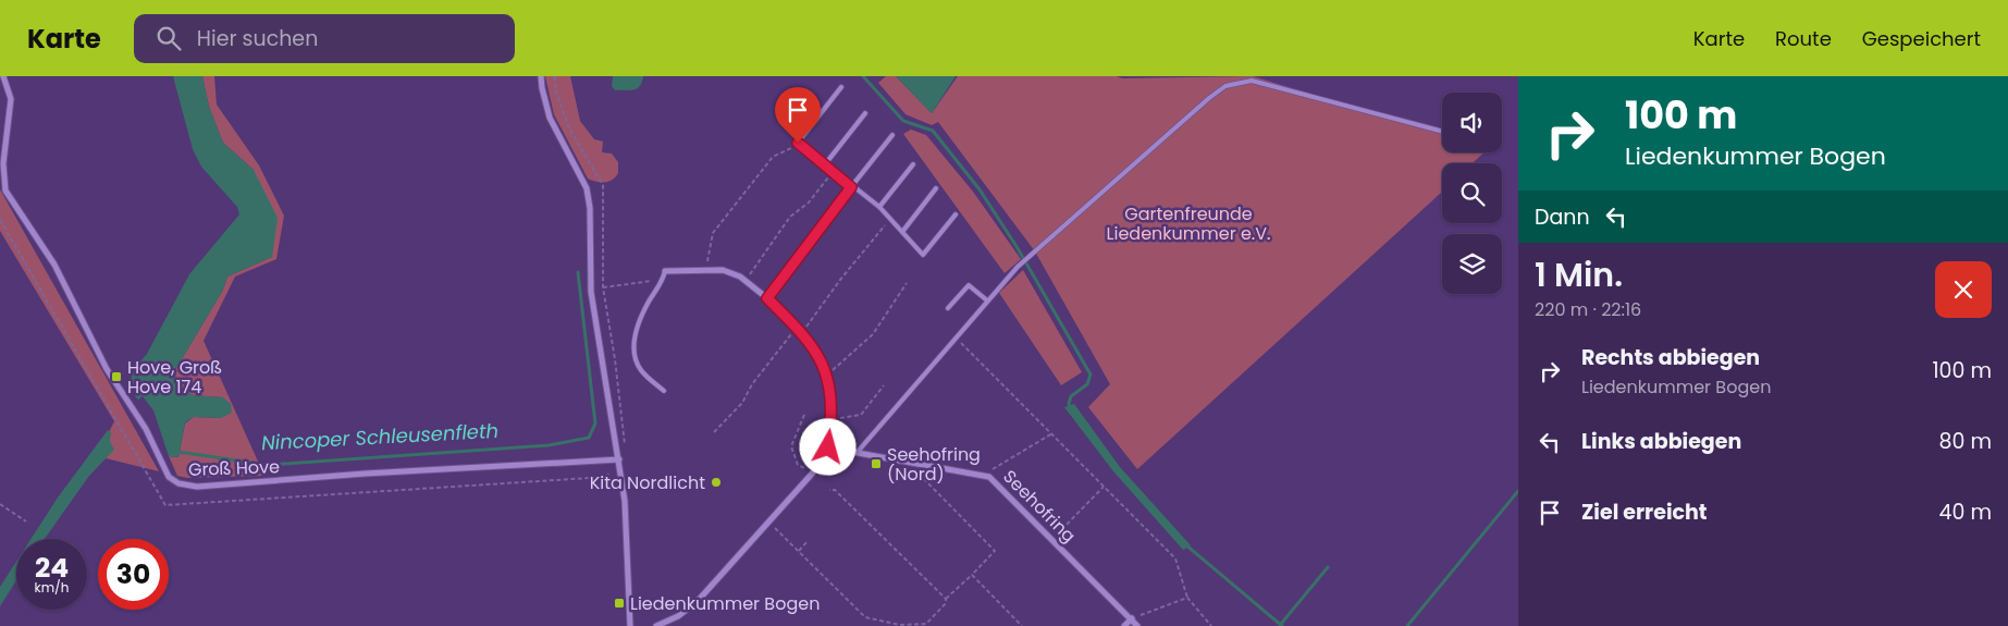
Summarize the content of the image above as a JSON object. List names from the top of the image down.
{
  "streets": {
    "street": ["Groß Hove", "Seehofring"]
  },
  "water": ["Nincoper Schleusenfleth"],
  "parks": ["Gartenfreunde Liedenkummer e.V."],
  "places": {
    "transit": ["Hove, Groß Hove 174", "Seehofring (Nord)", "Liedenkummer Bogen"],
    "other": ["Kita Nordlicht"]
  },
  "page": {
    "header": "Karte",
    "search": "Hier suchen",
    "nav": ["Karte", "Route", "Gespeichert"],
    "turn": ["100 m", "Liedenkummer Bogen"],
    "then": "Dann",
    "heading": ["1 Min.", "220 m · 22:16"],
    "list": [
      {
        "name": "Rechts abbiegen",
        "note": "Liedenkummer Bogen",
        "value": "100 m"
      },
      {
        "name": "Links abbiegen",
        "value": "80 m"
      },
      {
        "name": "Ziel erreicht",
        "value": "40 m"
      }
    ],
    "speed": "24 km/h",
    "limit": "30"
  }
}
